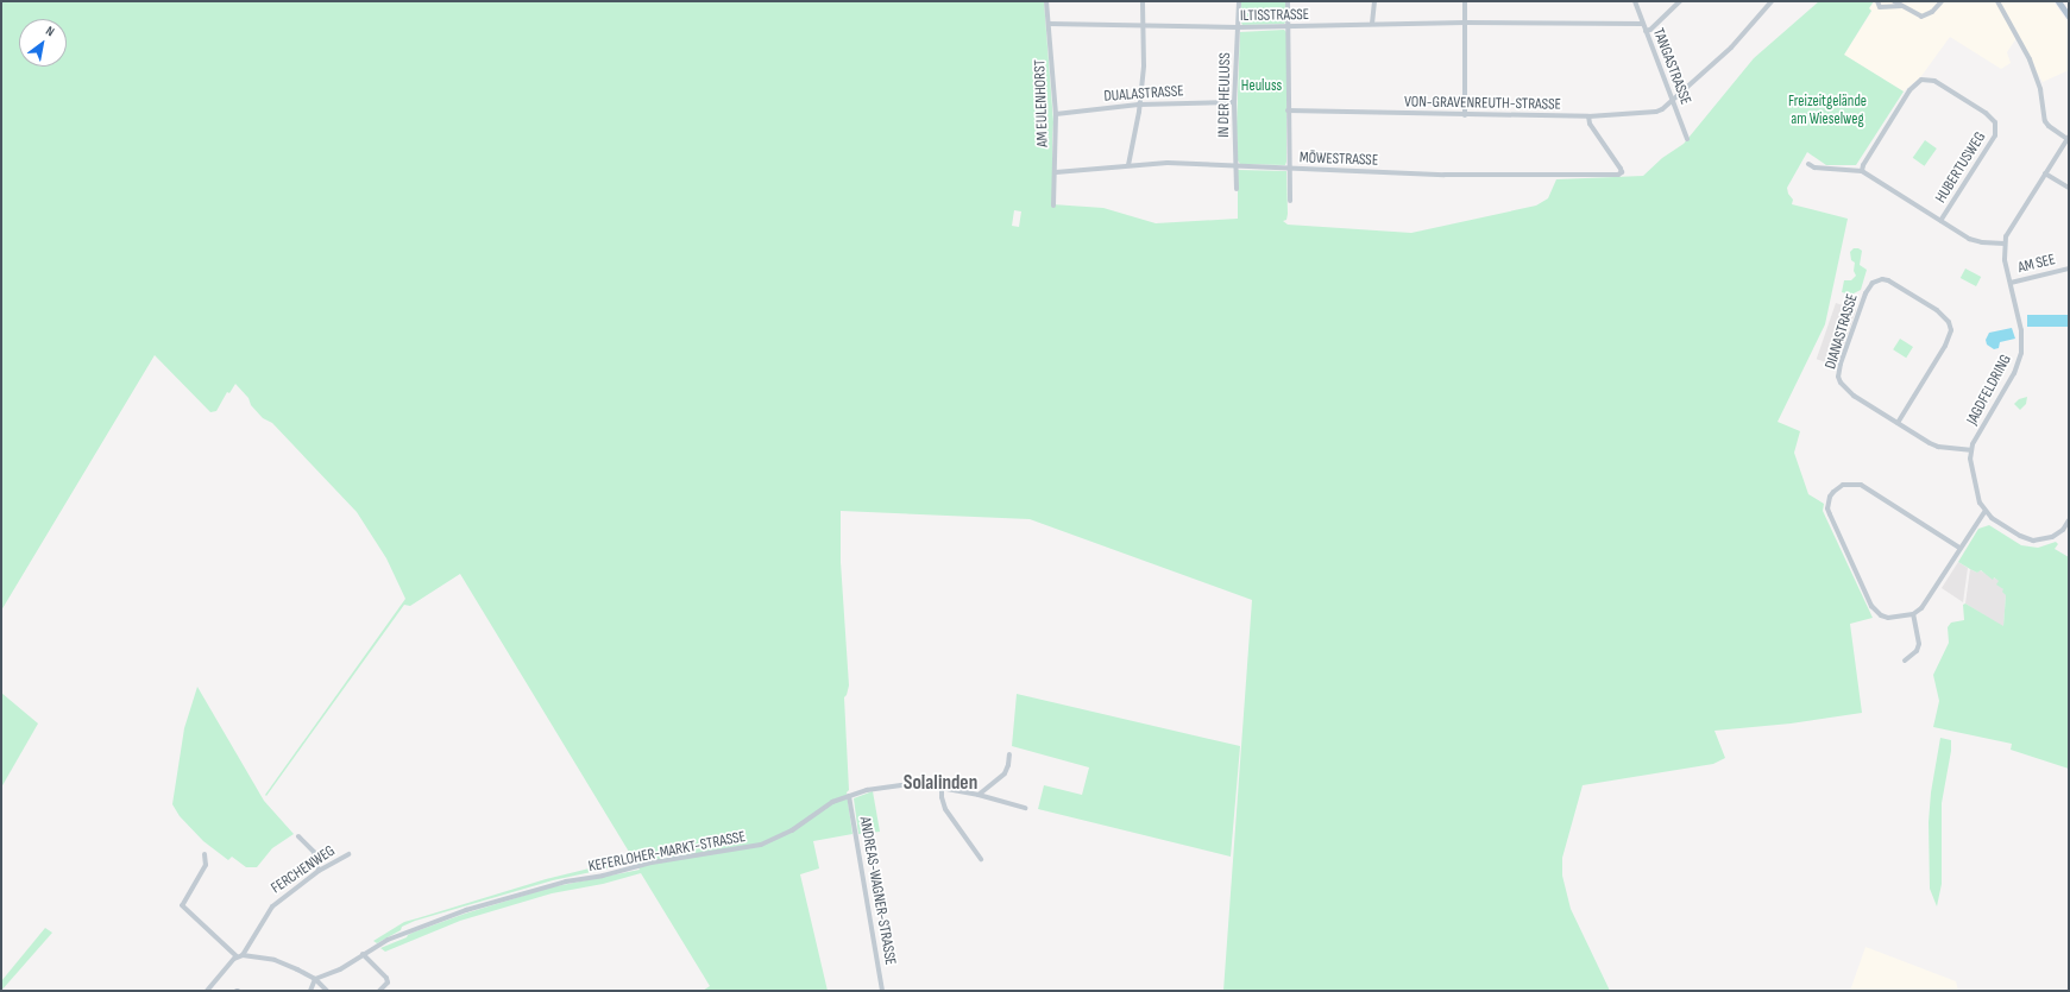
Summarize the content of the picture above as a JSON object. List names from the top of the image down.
{
  "streets": {
    "street": [
      "ILTISSTRASSE",
      "TANGASTRASSE",
      "DUALASTRASSE",
      "IN DER HEULUSS",
      "AM EULENHORST",
      "VON-GRAVENREUTH-STRASSE",
      "MÖWESTRASSE",
      "HUBERTUSWEG",
      "AM SEE",
      "DIANASTRASSE",
      "JAGDFELDRING",
      "KEFERLOHER-MARKT-STRASSE",
      "FERCHENWEG",
      "ANDREAS-WAGNER-STRASSE"
    ]
  },
  "crossings": [
    ["ILTISSTRASSE", "TANGASTRASSE"],
    ["ILTISSTRASSE", "IN DER HEULUSS"],
    ["ILTISSTRASSE", "AM EULENHORST"],
    ["TANGASTRASSE", "VON-GRAVENREUTH-STRASSE"],
    ["DUALASTRASSE", "IN DER HEULUSS"],
    ["DUALASTRASSE", "AM EULENHORST"],
    ["IN DER HEULUSS", "MÖWESTRASSE"],
    ["AM EULENHORST", "MÖWESTRASSE"],
    ["VON-GRAVENREUTH-STRASSE", "MÖWESTRASSE"],
    ["AM SEE", "JAGDFELDRING"],
    ["DIANASTRASSE", "JAGDFELDRING"],
    ["KEFERLOHER-MARKT-STRASSE", "ANDREAS-WAGNER-STRASSE"]
  ],
  "districts": ["Solalinden"],
  "parks": ["Heuluss", "Freizeitgelände am Wieselweg"],
  "north": "top right"
}
